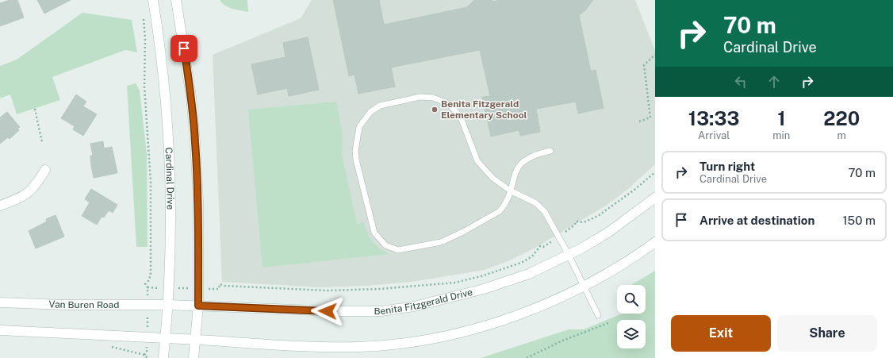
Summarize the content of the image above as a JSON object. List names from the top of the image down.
{
  "streets": {
    "main road": ["Cardinal Drive", "Benita Fitzgerald Drive", "Van Buren Road"]
  },
  "crossings": [
    ["Cardinal Drive", "Benita Fitzgerald Drive"],
    ["Cardinal Drive", "Van Buren Road"],
    ["Benita Fitzgerald Drive", "Van Buren Road"]
  ],
  "places": ["Benita Fitzgerald Elementary School"],
  "page": {
    "turn": ["70 m", "Cardinal Drive"],
    "eta": [
      "13:33",
      "Arrival",
      "1",
      "min",
      "220",
      "m"
    ],
    "list": [
      {
        "name": "Turn right",
        "note": "Cardinal Drive",
        "value": "70 m"
      },
      {
        "name": "Arrive at destination",
        "value": "150 m"
      }
    ],
    "buttons": ["Exit", "Share"]
  }
}
